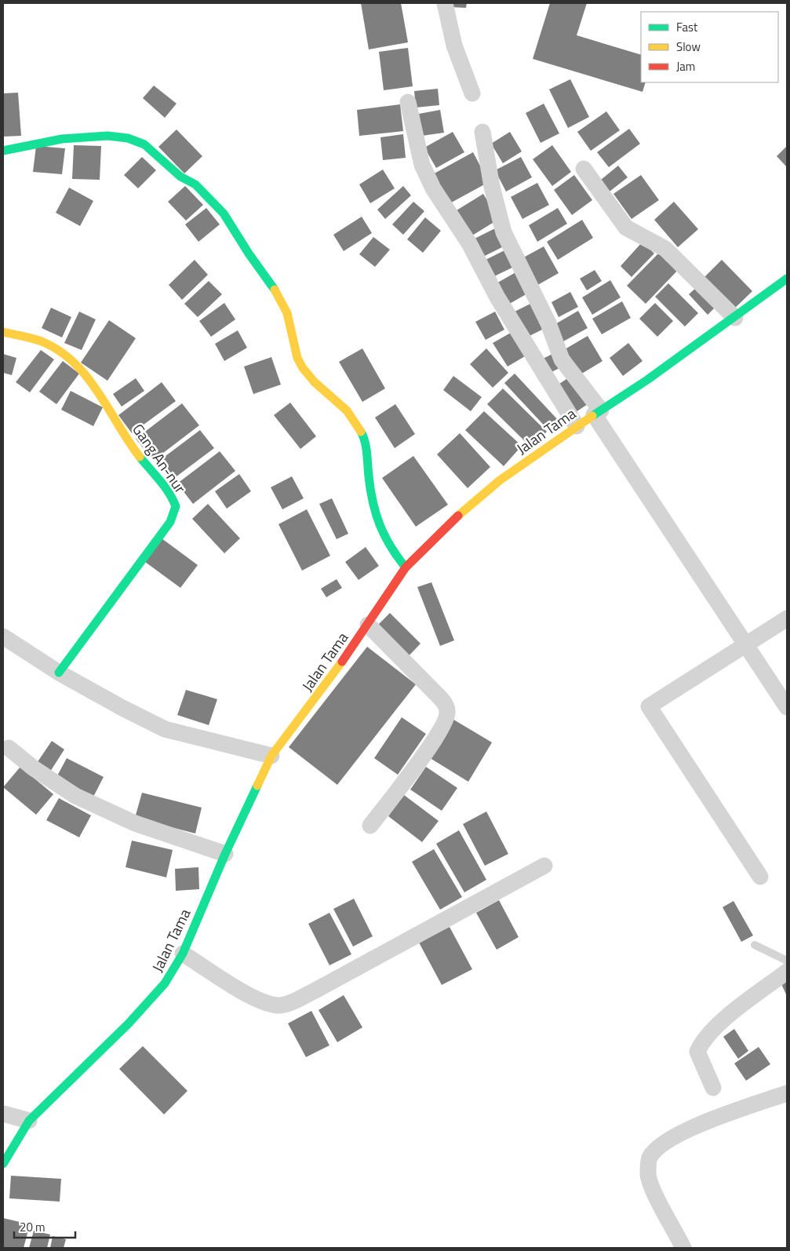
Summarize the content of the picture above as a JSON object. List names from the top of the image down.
{
  "streets": {
    "street": ["Jalan Tama", "Gang An-nur"]
  },
  "legend": ["Fast", "Slow", "Jam"],
  "scale_bar": "20 m"
}
